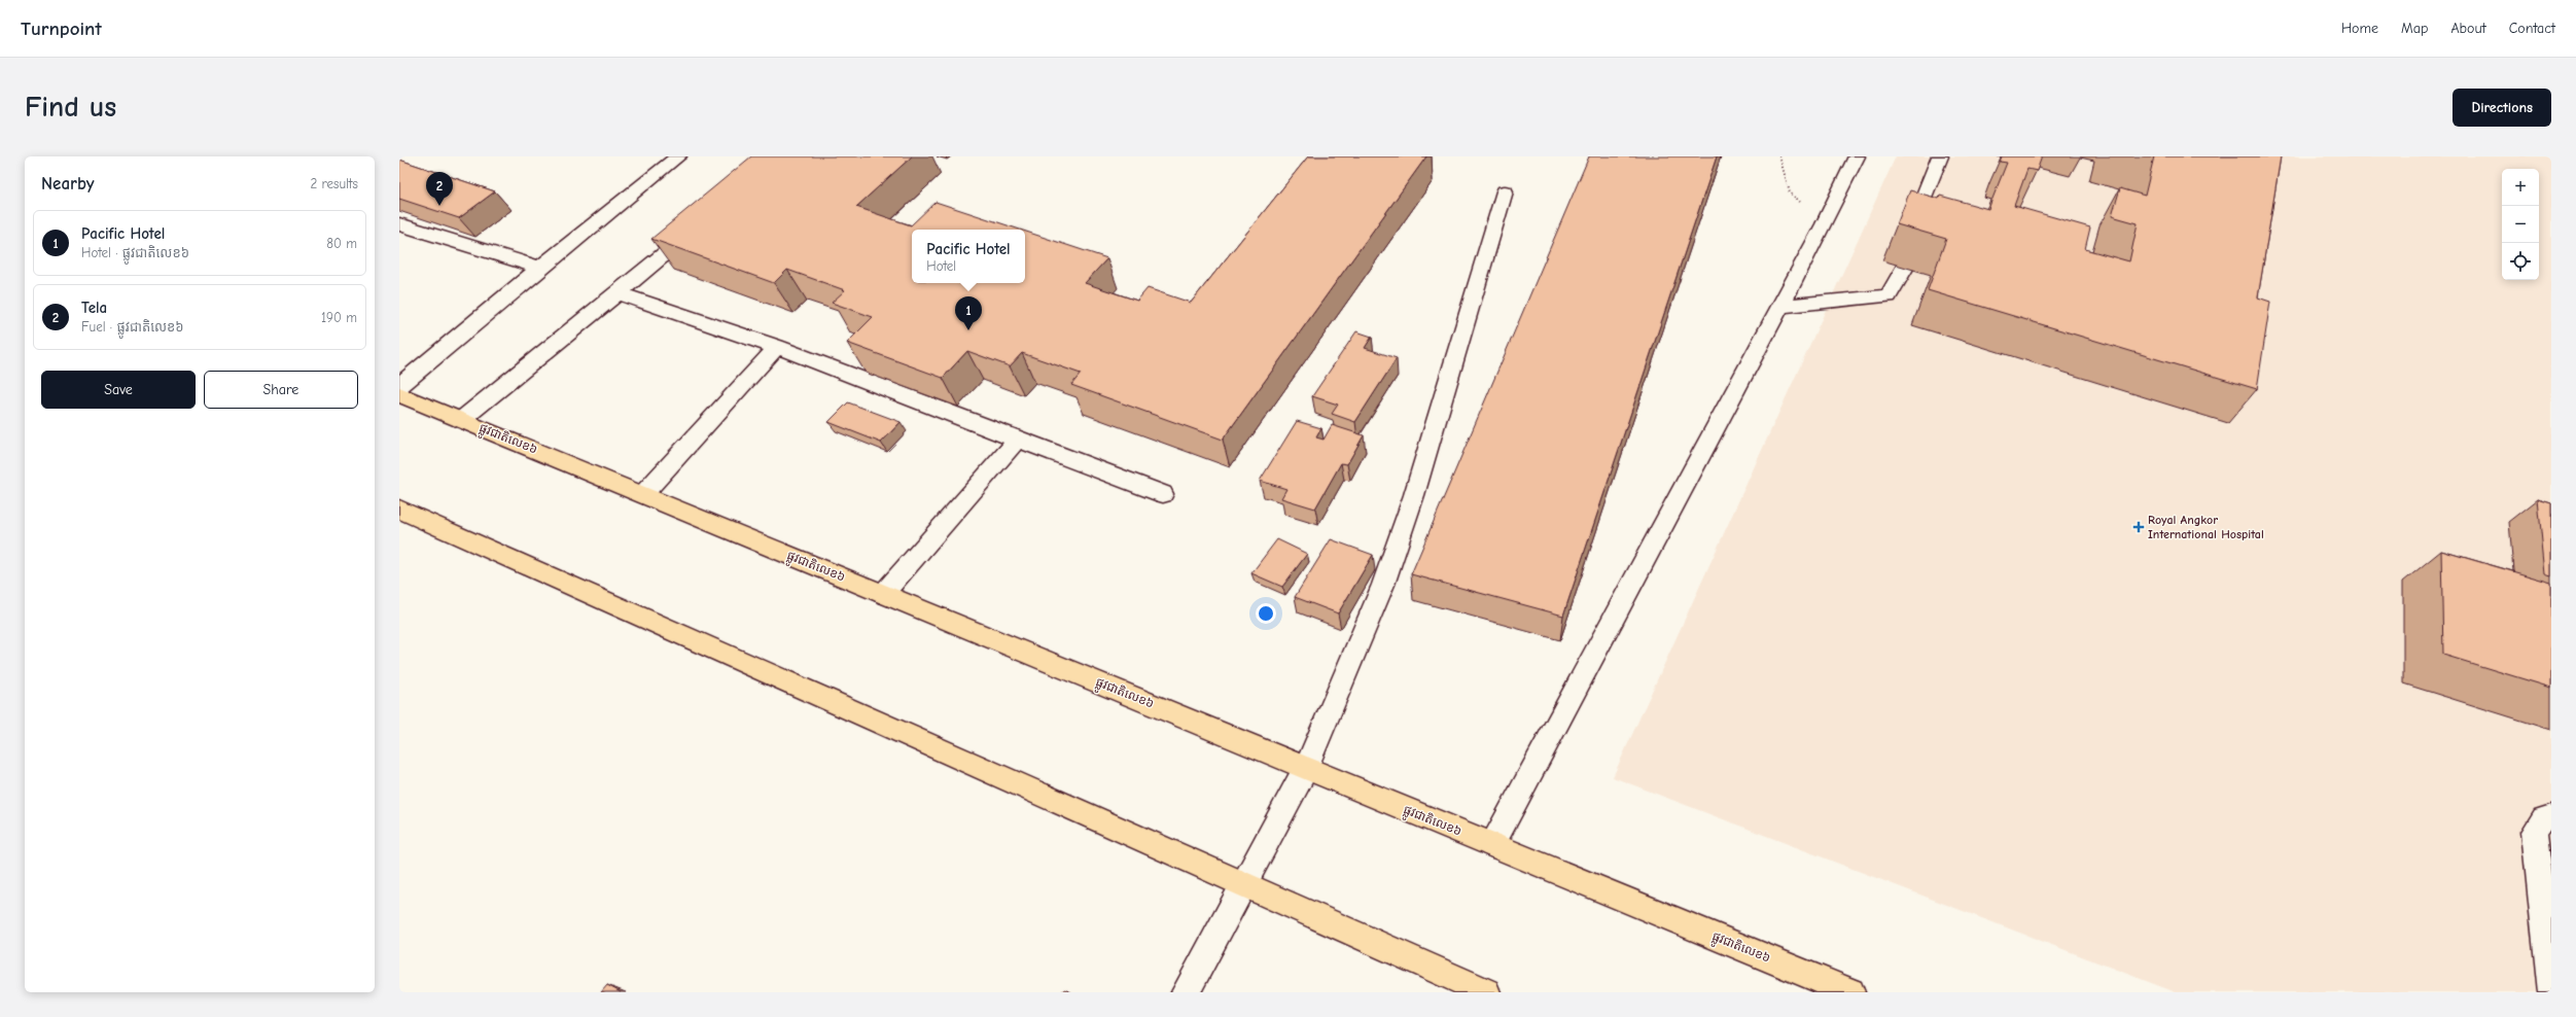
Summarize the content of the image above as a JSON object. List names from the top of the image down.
{
  "streets": {
    "highway": ["ផ្លូវជាតិលេខ៦"]
  },
  "places": {
    "health": ["Royal Angkor International Hospital"]
  },
  "page": {
    "header": "Turnpoint",
    "nav": [
      "Home",
      "Map",
      "About",
      "Contact"
    ],
    "buttons": [
      "Directions",
      ["Save", "Share"]
    ],
    "title": "Find us",
    "heading": ["Nearby", "2 results"],
    "map_buttons": ["+", "−"],
    "pins": ["2", "1"],
    "list": [
      {
        "mark": "1",
        "name": "Pacific Hotel",
        "note": "Hotel · ផ្លូវជាតិលេខ៦",
        "value": "80 m"
      },
      {
        "mark": "2",
        "name": "Tela",
        "note": "Fuel · ផ្លូវជាតិលេខ៦",
        "value": "190 m"
      }
    ],
    "popup": ["Pacific Hotel", "Hotel"]
  }
}
